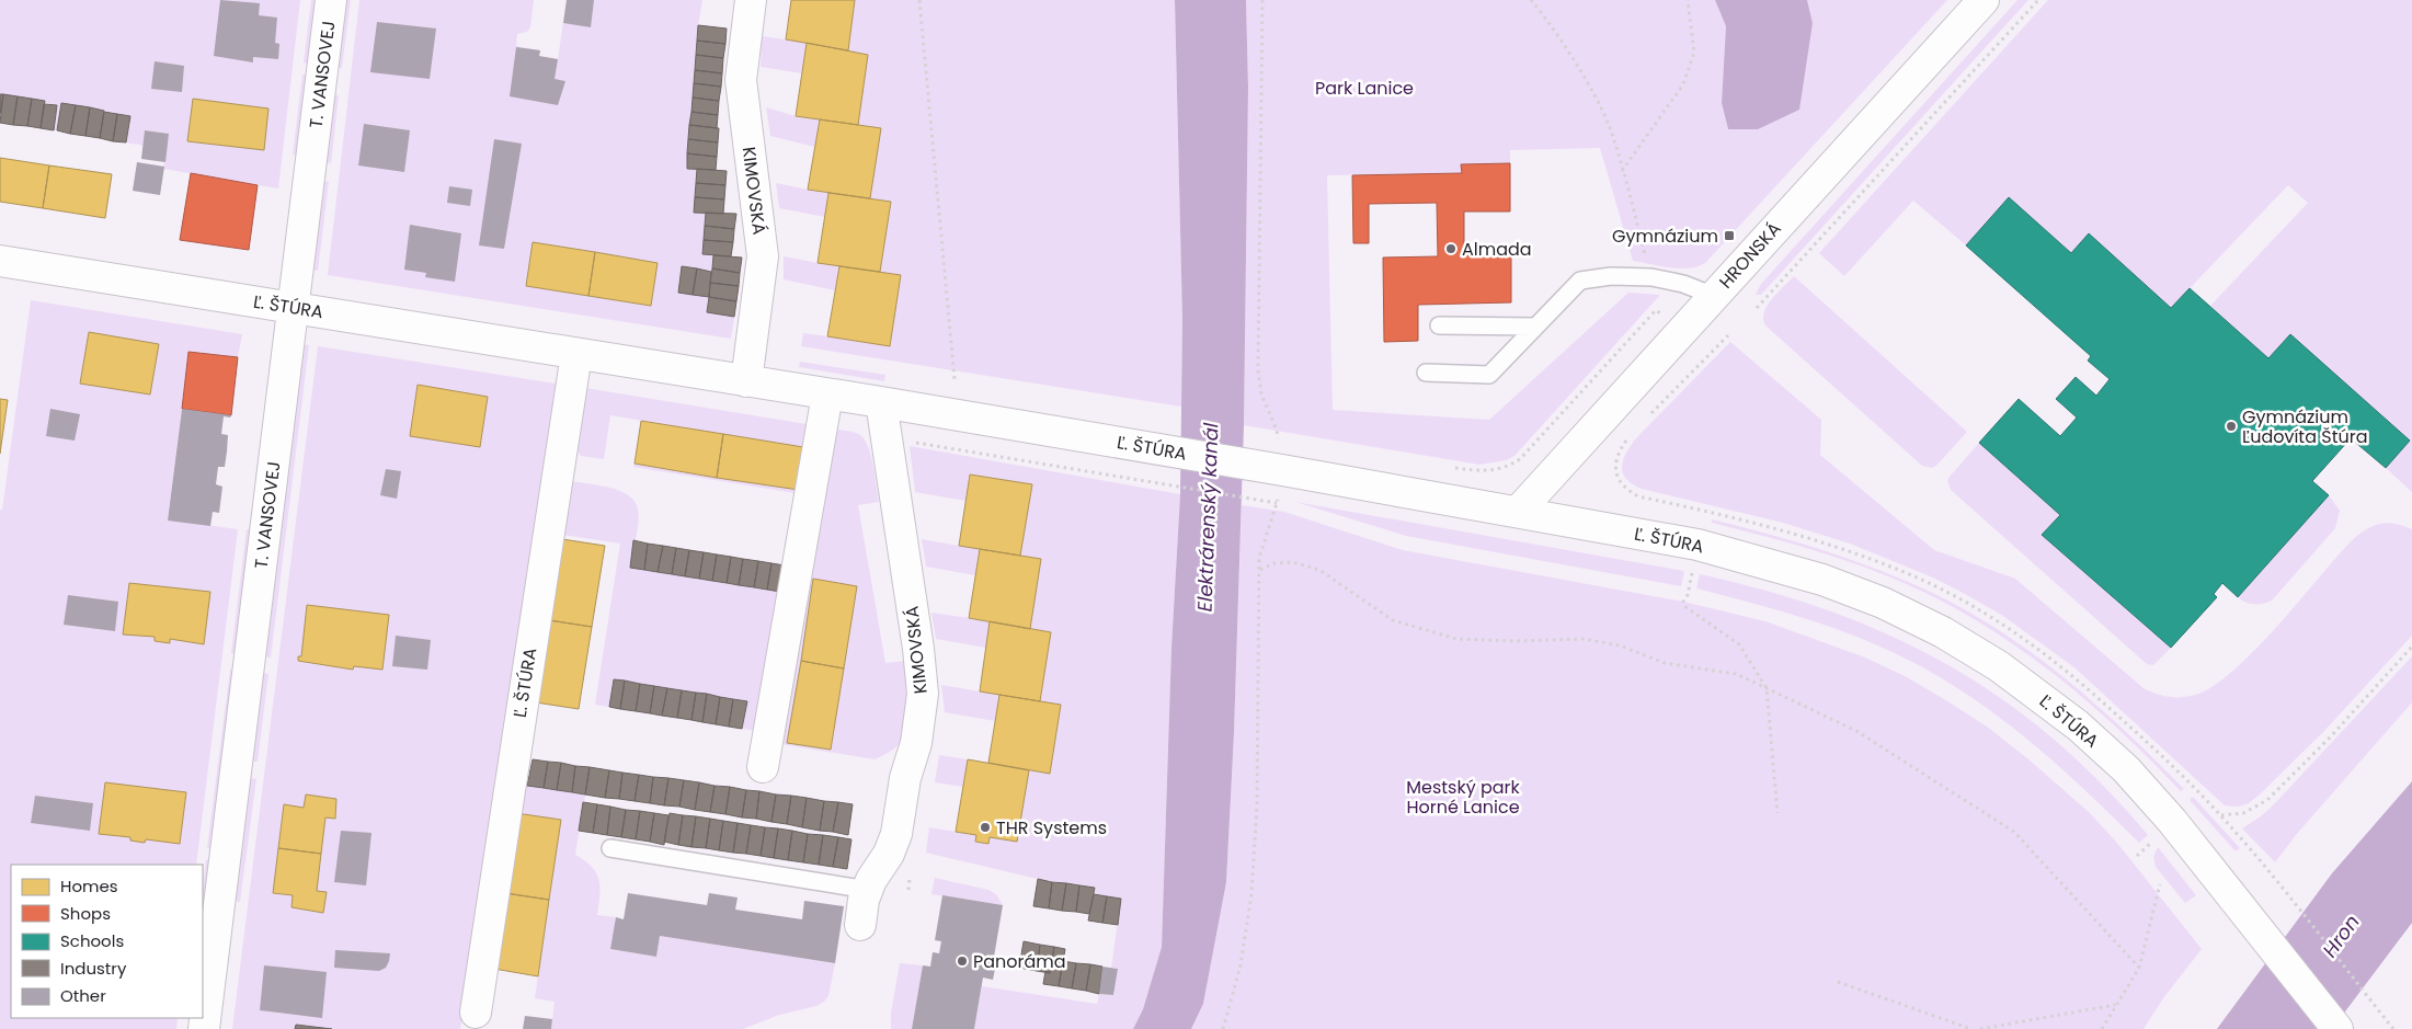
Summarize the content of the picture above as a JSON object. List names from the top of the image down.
{
  "streets": {
    "street": [
      "T. VANSOVEJ",
      "KIMOVSKÁ",
      "HRONSKÁ",
      "Ľ. ŠTÚRA"
    ]
  },
  "crossings": [
    ["T. VANSOVEJ", "Ľ. ŠTÚRA"],
    ["KIMOVSKÁ", "Ľ. ŠTÚRA"],
    ["HRONSKÁ", "Ľ. ŠTÚRA"]
  ],
  "water": ["Elektrárenský kanál", "Hron"],
  "parks": ["Park Lanice", "Mestský park Horné Lanice"],
  "places": {
    "transit": ["Gymnázium"],
    "other": [
      "Almada",
      "Gymnázium Ľudovíta Štúra",
      "THR Systems",
      "Panoráma"
    ]
  },
  "legend": [
    "Homes",
    "Shops",
    "Schools",
    "Industry",
    "Other"
  ]
}
